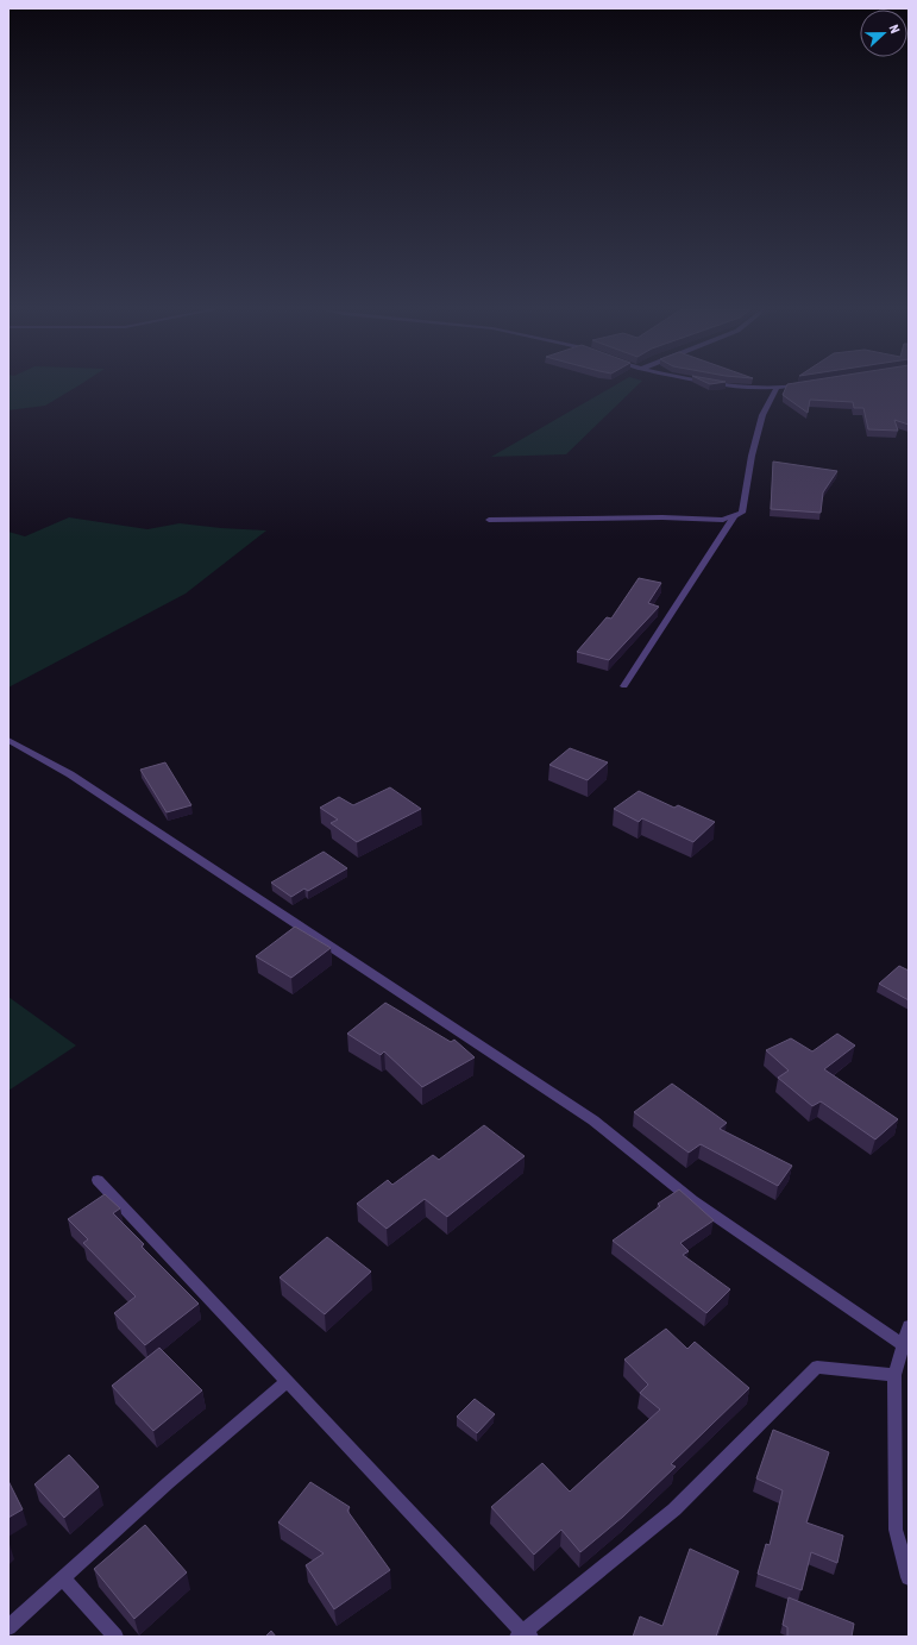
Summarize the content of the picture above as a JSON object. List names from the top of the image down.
{
  "north": "right"
}
